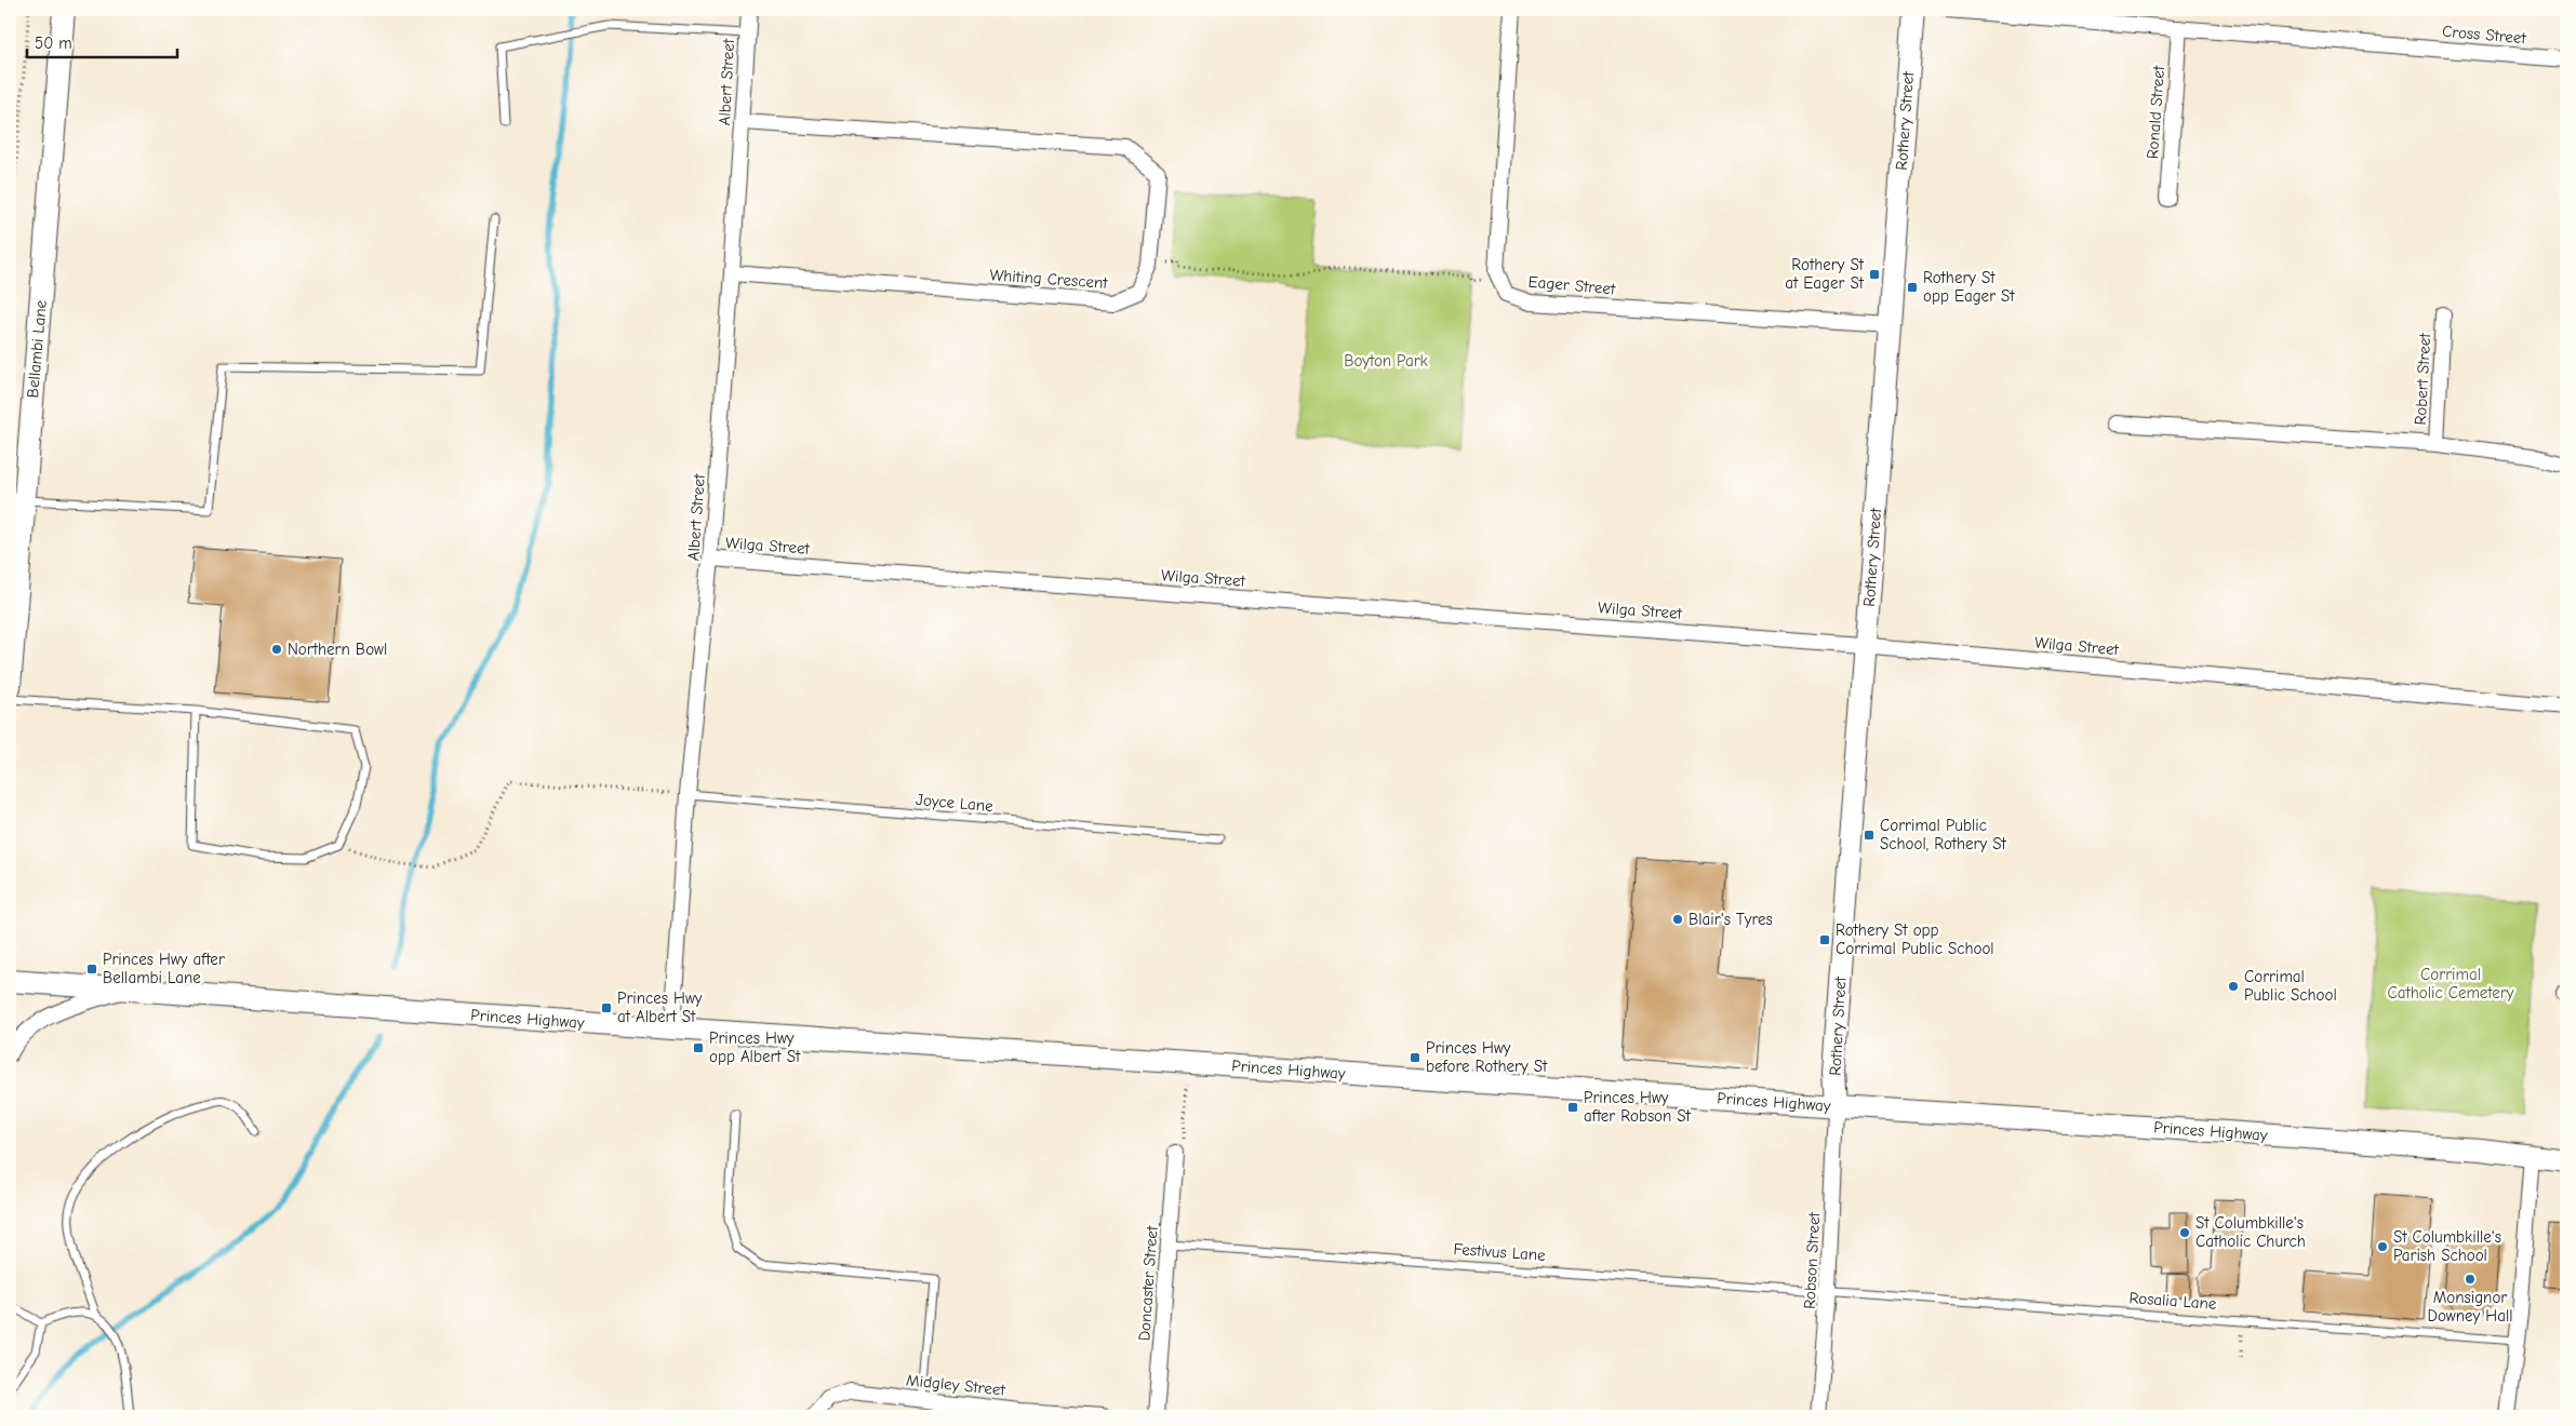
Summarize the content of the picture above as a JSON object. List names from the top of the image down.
{
  "streets": {
    "main road": ["Rothery Street", "Bellambi Lane", "Princes Highway"],
    "street": [
      "Cross Street",
      "Albert Street",
      "Ronald Street",
      "Whiting Crescent",
      "Eager Street",
      "Robert Street",
      "Wilga Street",
      "Robson Street",
      "Doncaster Street",
      "Midgley Street"
    ],
    "lane": ["Joyce Lane", "Festivus Lane", "Rosalia Lane"]
  },
  "crossings": [
    ["Cross Street", "Ronald Street"],
    ["Albert Street", "Whiting Crescent"],
    ["Albert Street", "Wilga Street"],
    ["Albert Street", "Joyce Lane"],
    ["Albert Street", "Princes Highway"],
    ["Rothery Street", "Eager Street"],
    ["Rothery Street", "Wilga Street"],
    ["Rothery Street", "Princes Highway"],
    ["Rothery Street", "Robson Street"],
    ["Princes Highway", "Robson Street"],
    ["Festivus Lane", "Robson Street"],
    ["Festivus Lane", "Doncaster Street"],
    ["Festivus Lane", "Rosalia Lane"],
    ["Robson Street", "Rosalia Lane"]
  ],
  "parks": ["Boyton Park", "Corrimal Catholic Cemetery"],
  "places": {
    "transit": [
      "Rothery St at Eager St",
      "Rothery St opp Eager St",
      "Corrimal Public School, Rothery St",
      "Rothery St opp Corrimal Public School",
      "Princes Hwy after Bellambi Lane",
      "Princes Hwy at Albert St",
      "Princes Hwy opp Albert St",
      "Princes Hwy before Rothery St",
      "Princes Hwy after Robson St"
    ],
    "other": [
      "Northern Bowl",
      "Blair's Tyres",
      "Corrimal Public School",
      "St Columbkille's Catholic Church",
      "St Columbkille's Parish School",
      "Monsignor Downey Hall"
    ]
  },
  "scale_bar": "50 m"
}
